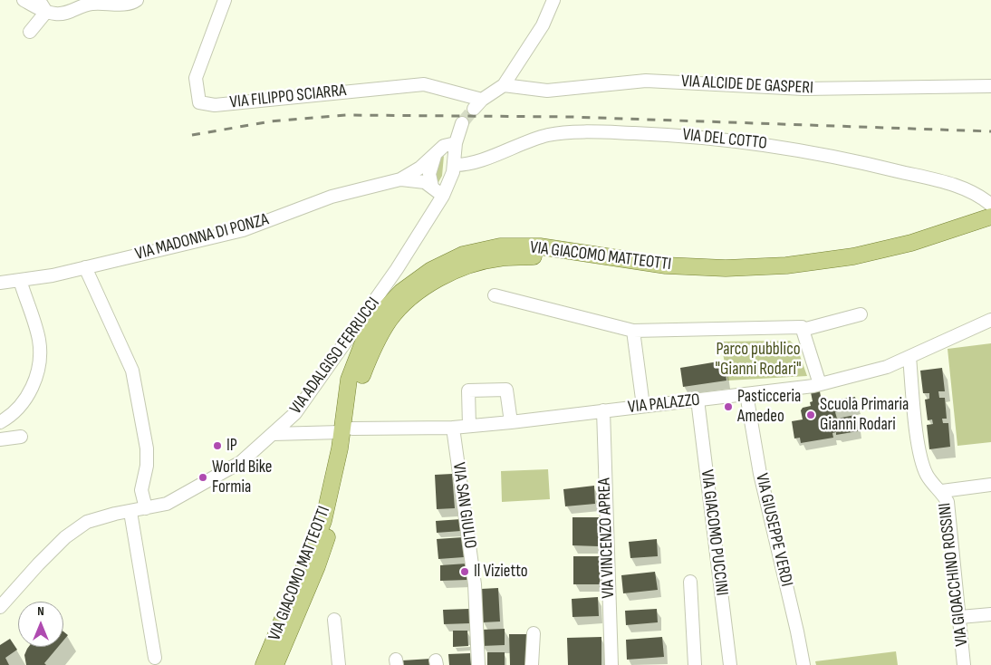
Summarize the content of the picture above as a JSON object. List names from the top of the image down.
{
  "streets": {
    "main road": ["VIA GIACOMO MATTEOTTI"],
    "street": [
      "VIA ALCIDE DE GASPERI",
      "VIA FILIPPO SCIARRA",
      "VIA DEL COTTO",
      "VIA MADONNA DI PONZA",
      "VIA ADALGISO FERRUCCI",
      "VIA PALAZZO",
      "VIA SAN GIULIO",
      "VIA GIUSEPPE VERDI",
      "VIA GIACOMO PUCCINI",
      "VIA VINCENZO APREA",
      "VIA GIOACCHINO ROSSINI"
    ]
  },
  "crossings": [
    ["VIA ALCIDE DE GASPERI", "VIA FILIPPO SCIARRA"],
    ["VIA DEL COTTO", "VIA ADALGISO FERRUCCI"],
    ["VIA MADONNA DI PONZA", "VIA ADALGISO FERRUCCI"],
    ["VIA GIACOMO MATTEOTTI", "VIA PALAZZO"],
    ["VIA ADALGISO FERRUCCI", "VIA PALAZZO"],
    ["VIA PALAZZO", "VIA SAN GIULIO"],
    ["VIA PALAZZO", "VIA GIUSEPPE VERDI"],
    ["VIA PALAZZO", "VIA GIACOMO PUCCINI"],
    ["VIA PALAZZO", "VIA VINCENZO APREA"],
    ["VIA PALAZZO", "VIA GIOACCHINO ROSSINI"]
  ],
  "parks": ["Parco pubblico \"Gianni Rodari\""],
  "places": [
    "Pasticceria Amedeo",
    "Scuola Primaria Gianni Rodari",
    "IP",
    "World Bike Formia",
    "Il Vizietto"
  ],
  "north": "top"
}
